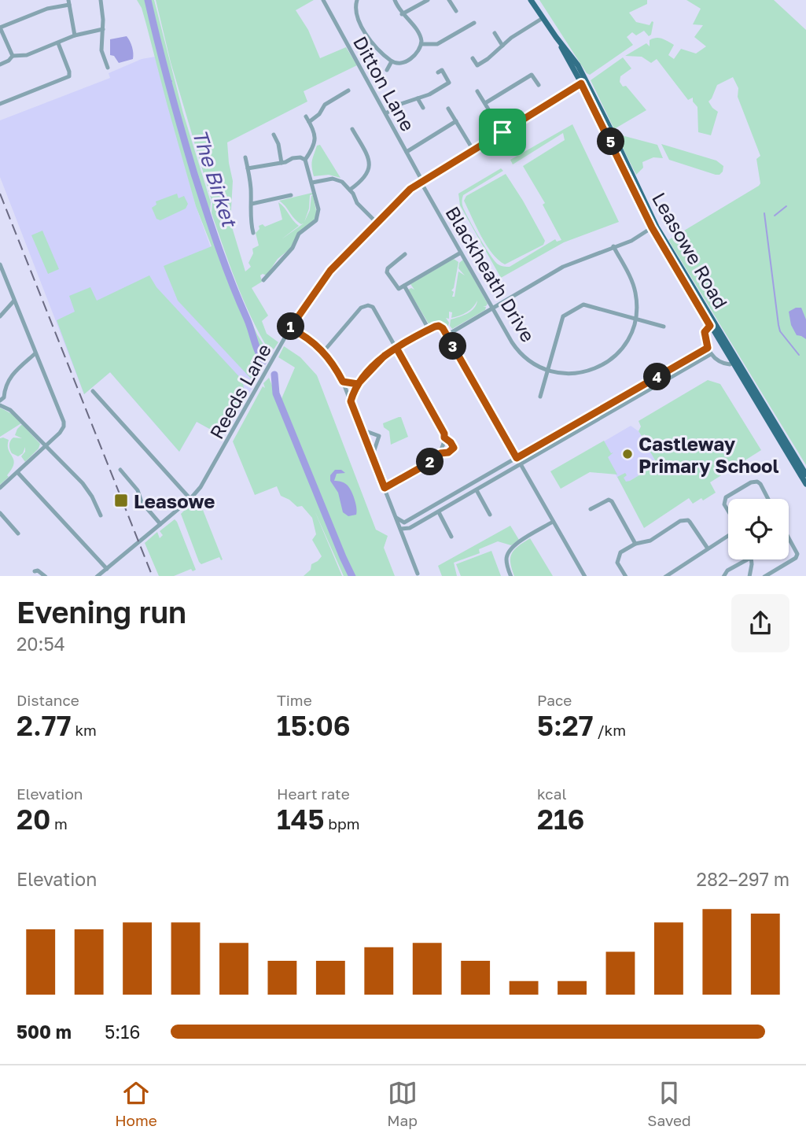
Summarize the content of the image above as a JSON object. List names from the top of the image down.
{
  "streets": {
    "main road": ["Leasowe Road"],
    "street": ["Ditton Lane", "Blackheath Drive", "Reeds Lane"]
  },
  "crossings": [
    ["Ditton Lane", "Blackheath Drive"],
    ["Ditton Lane", "Reeds Lane"],
    ["Leasowe Road", "Reeds Lane"],
    ["Blackheath Drive", "Reeds Lane"]
  ],
  "water": ["The Birket"],
  "places": {
    "other": ["Castleway Primary School"],
    "transit": ["Leasowe"]
  },
  "page": {
    "pins": [
      "5",
      "1",
      "3",
      "4",
      "2"
    ],
    "heading": ["Evening run", "20:54"],
    "stats": [
      ["Distance", "2.77 km"],
      ["Time", "15:06"],
      ["Pace", "5:27 /km"],
      ["Elevation", "20 m"],
      ["Heart rate", "145 bpm"],
      ["kcal", "216"]
    ],
    "chart": ["Elevation", "282–297 m"],
    "list": [
      {
        "name": "500 m",
        "note": "5:16"
      }
    ],
    "tabs": ["Home", "Map", "Saved"]
  }
}
